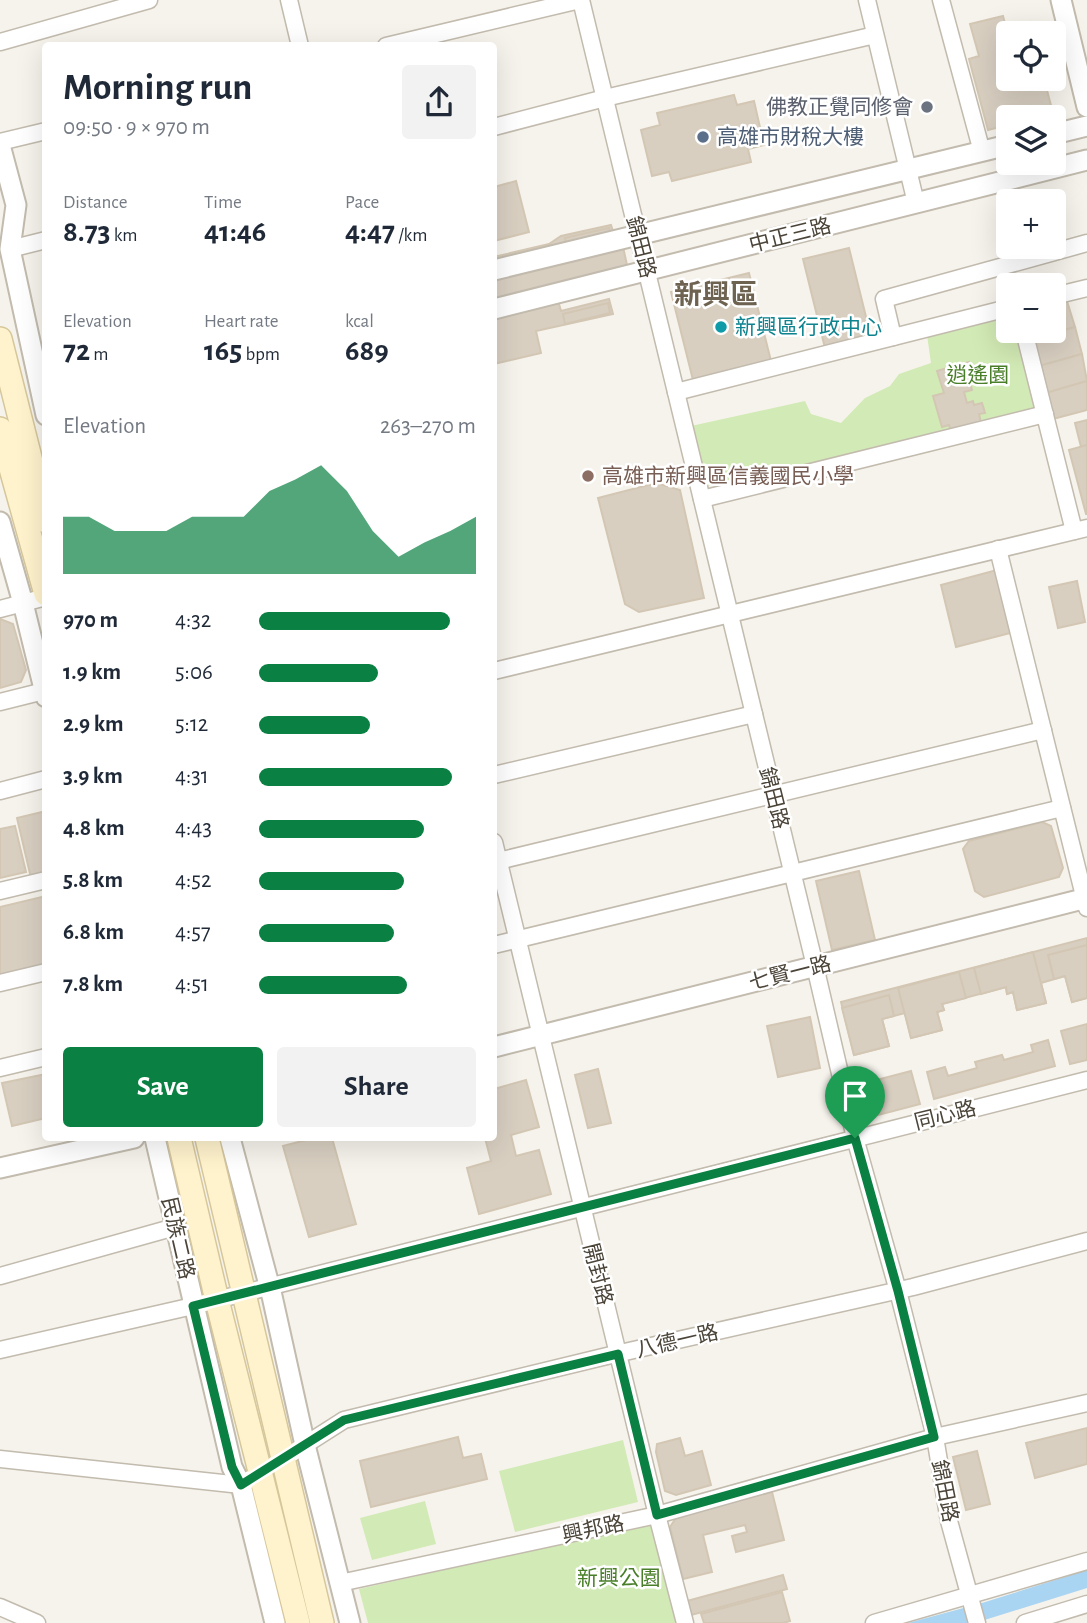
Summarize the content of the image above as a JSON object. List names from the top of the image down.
{
  "streets": {
    "main road": ["民族二路"],
    "street": [
      "中正三路",
      "錦田路",
      "七賢一路",
      "同心路",
      "開封路",
      "八德一路",
      "興邦路"
    ]
  },
  "crossings": [
    ["中正三路", "錦田路"],
    ["錦田路", "七賢一路"],
    ["錦田路", "同心路"],
    ["錦田路", "八德一路"],
    ["錦田路", "興邦路"],
    ["七賢一路", "開封路"],
    ["同心路", "民族二路"],
    ["同心路", "開封路"],
    ["民族二路", "八德一路"],
    ["開封路", "八德一路"],
    ["開封路", "興邦路"]
  ],
  "districts": ["新興區"],
  "parks": ["逍遙園", "新興公園"],
  "places": [
    "佛教正覺同修會",
    "高雄市財稅大樓",
    "新興區行政中心",
    "高雄市新興區信義國民小學"
  ],
  "page": {
    "map_buttons": ["+", "−"],
    "heading": ["Morning run", "09:50 · 9 × 970 m"],
    "stats": [
      ["Distance", "8.73 km"],
      ["Time", "41:46"],
      ["Pace", "4:47 /km"],
      ["Elevation", "72 m"],
      ["Heart rate", "165 bpm"],
      ["kcal", "689"]
    ],
    "chart": ["Elevation", "263–270 m"],
    "list": [
      {
        "name": "970 m",
        "note": "4:32"
      },
      {
        "name": "1.9 km",
        "note": "5:06"
      },
      {
        "name": "2.9 km",
        "note": "5:12"
      },
      {
        "name": "3.9 km",
        "note": "4:31"
      },
      {
        "name": "4.8 km",
        "note": "4:43"
      },
      {
        "name": "5.8 km",
        "note": "4:52"
      },
      {
        "name": "6.8 km",
        "note": "4:57"
      },
      {
        "name": "7.8 km",
        "note": "4:51"
      }
    ],
    "buttons": ["Save", "Share"]
  }
}
